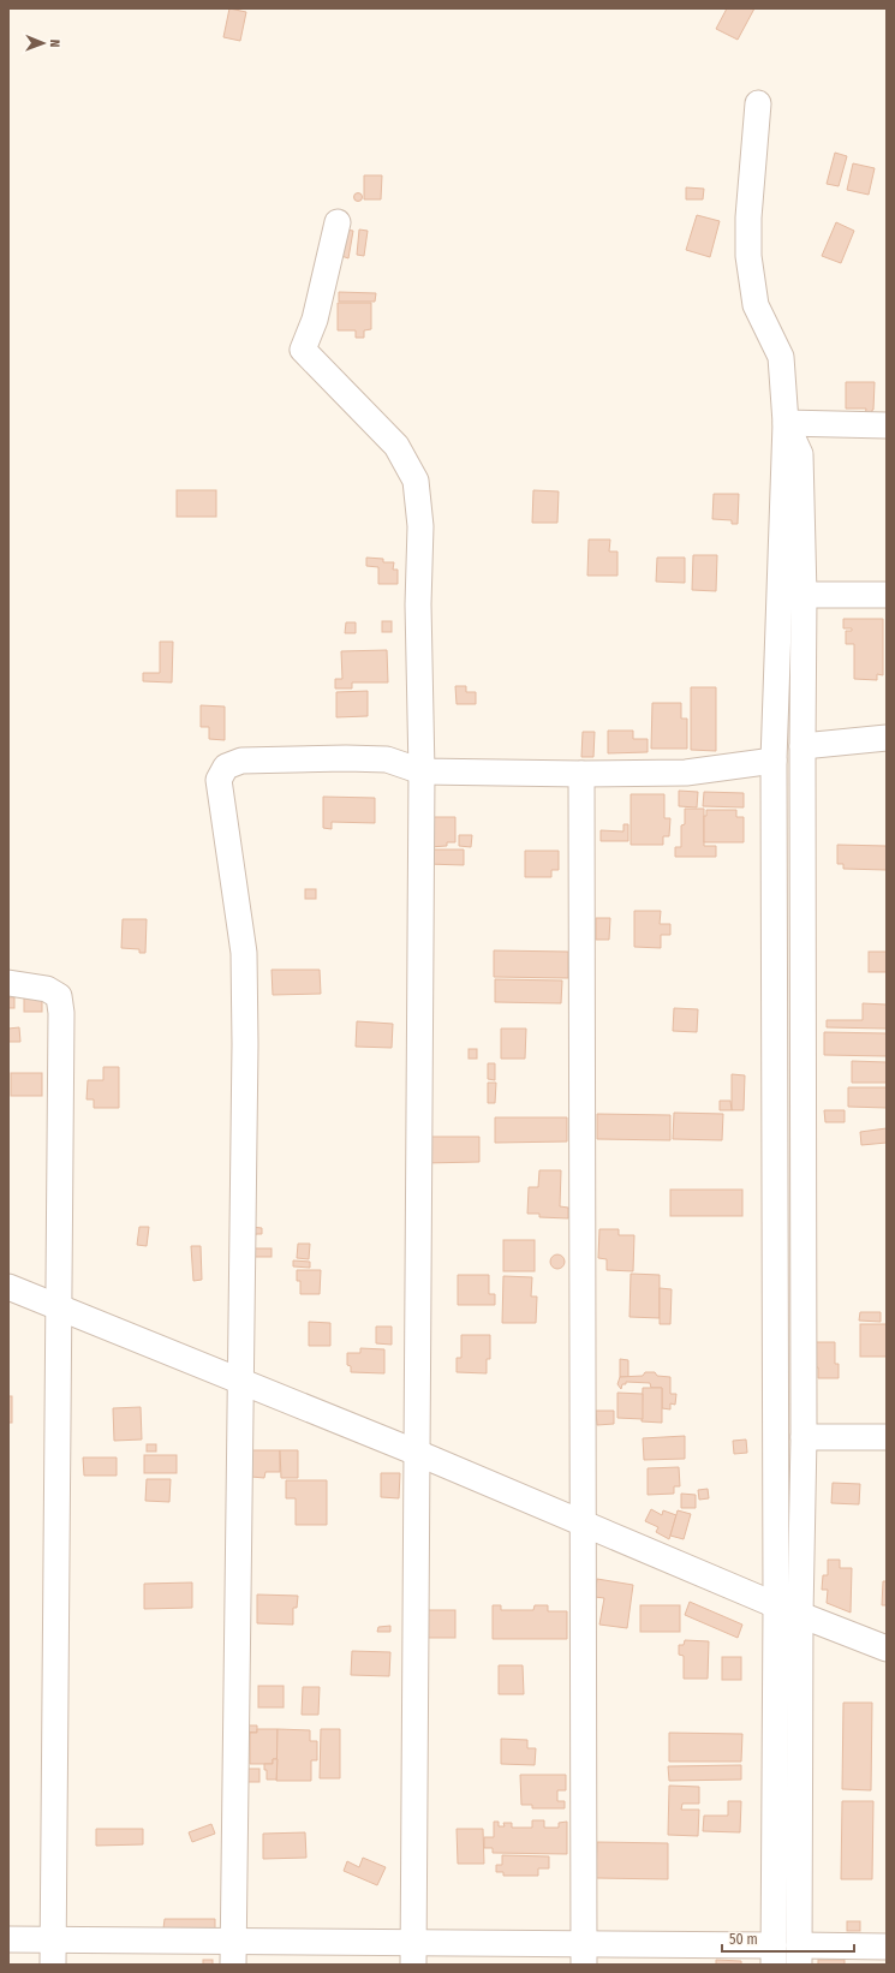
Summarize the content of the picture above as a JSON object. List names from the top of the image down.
{
  "scale_bar": "50 m",
  "north": "right"
}
